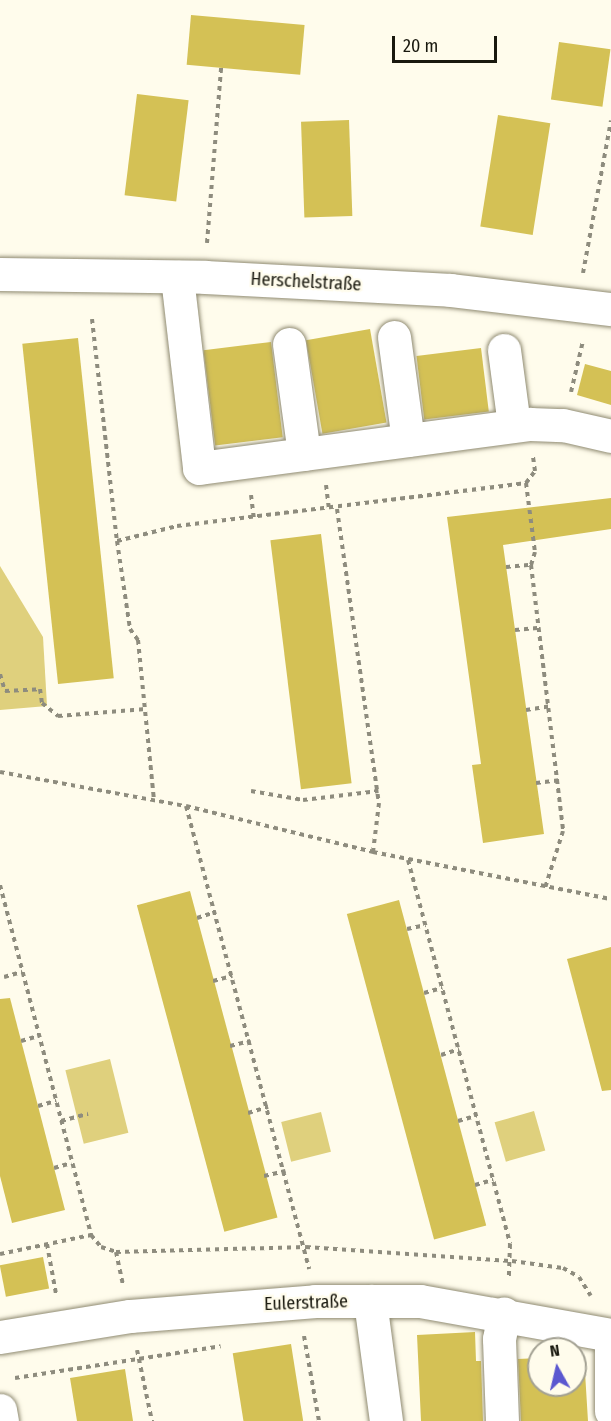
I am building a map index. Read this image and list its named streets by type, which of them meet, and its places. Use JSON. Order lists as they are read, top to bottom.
{
  "streets": {
    "street": ["Herschelstraße", "Eulerstraße"]
  },
  "scale_bar": "20 m",
  "north": "top"
}
